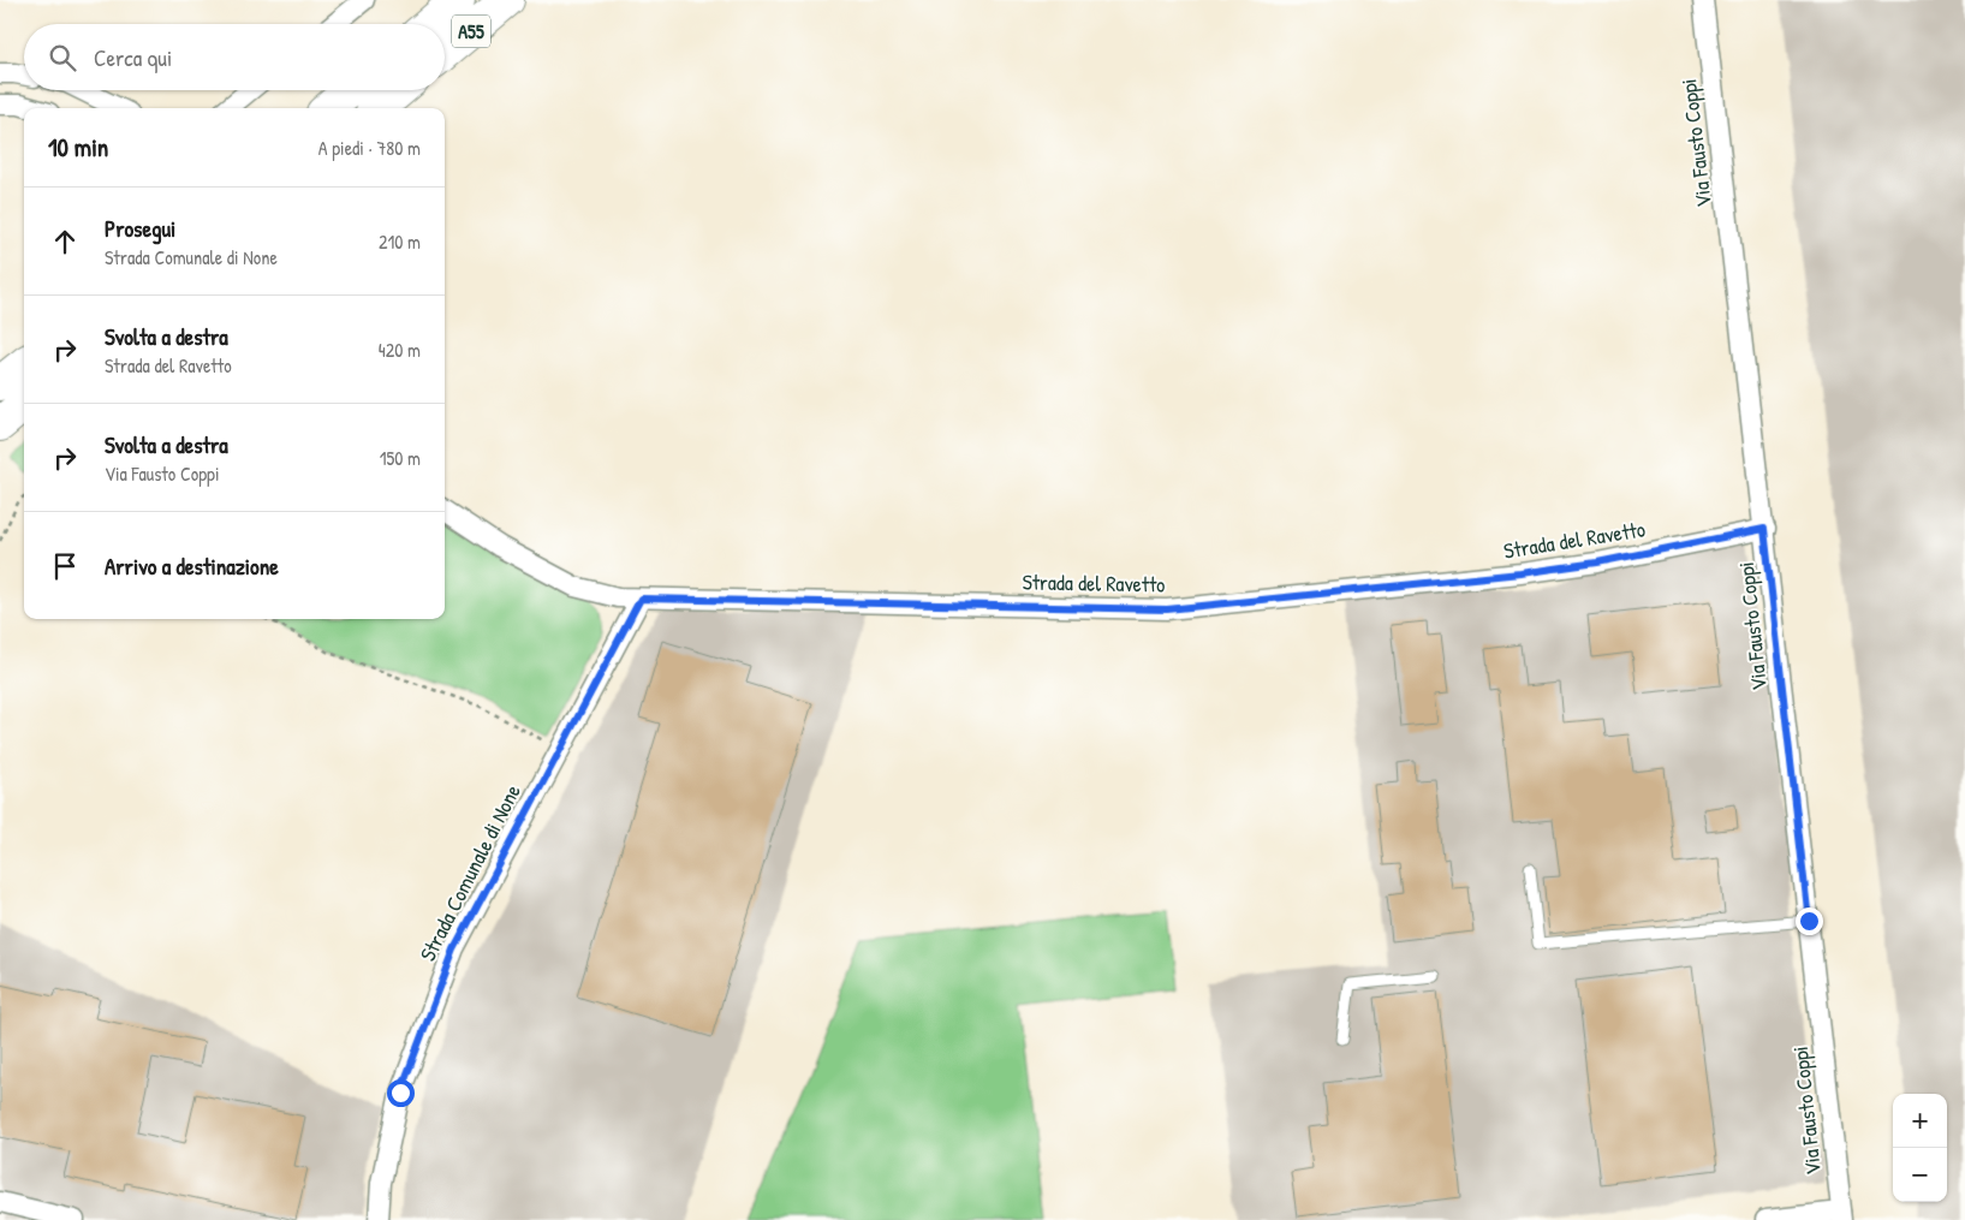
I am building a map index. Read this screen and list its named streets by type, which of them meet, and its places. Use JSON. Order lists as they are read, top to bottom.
{
  "streets": {
    "highway": ["A55"],
    "street": ["Via Fausto Coppi", "Strada del Ravetto", "Strada Comunale di None"]
  },
  "crossings": [
    ["Via Fausto Coppi", "Strada del Ravetto"],
    ["Strada del Ravetto", "Strada Comunale di None"]
  ],
  "page": {
    "search": "Cerca qui",
    "heading": ["10 min", "A piedi · 780 m"],
    "list": [
      ["Prosegui", "Strada Comunale di None", "210 m"],
      ["Svolta a destra", "Strada del Ravetto", "420 m"],
      ["Svolta a destra", "Via Fausto Coppi", "150 m"],
      "Arrivo a destinazione"
    ],
    "map_buttons": ["+", "−"]
  }
}
